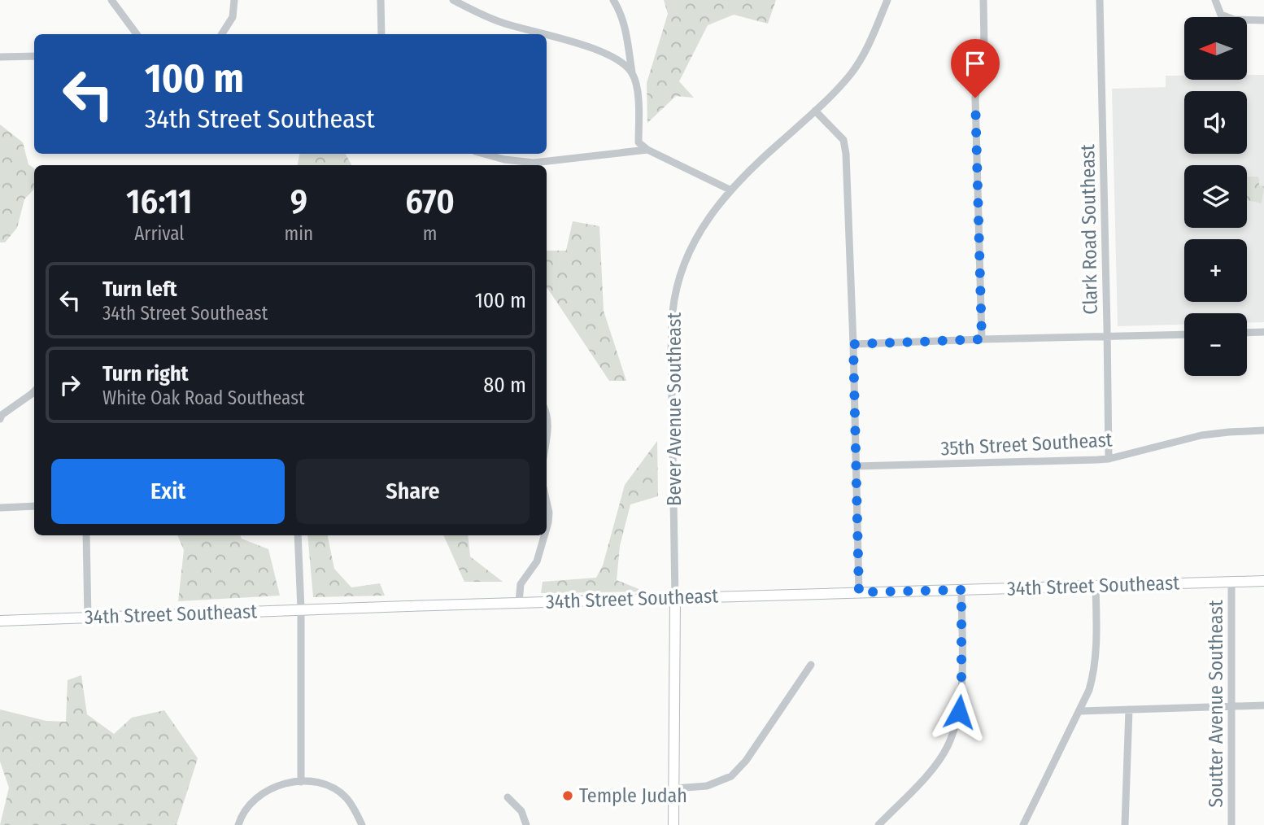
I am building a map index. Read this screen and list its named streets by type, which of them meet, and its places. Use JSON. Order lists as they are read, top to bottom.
{
  "streets": {
    "street": [
      "Clark Road Southeast",
      "Bever Avenue Southeast",
      "35th Street Southeast",
      "34th Street Southeast",
      "Soutter Avenue Southeast"
    ]
  },
  "crossings": [
    ["Clark Road Southeast", "35th Street Southeast"],
    ["Bever Avenue Southeast", "34th Street Southeast"],
    ["34th Street Southeast", "Soutter Avenue Southeast"]
  ],
  "places": ["Temple Judah"],
  "north": "left",
  "page": {
    "map_buttons": ["+", "−"],
    "turn": ["100 m", "34th Street Southeast"],
    "eta": [
      "16:11",
      "Arrival",
      "9",
      "min",
      "670",
      "m"
    ],
    "list": [
      {
        "name": "Turn left",
        "note": "34th Street Southeast",
        "value": "100 m"
      },
      {
        "name": "Turn right",
        "note": "White Oak Road Southeast",
        "value": "80 m"
      }
    ],
    "buttons": ["Exit", "Share"]
  }
}
